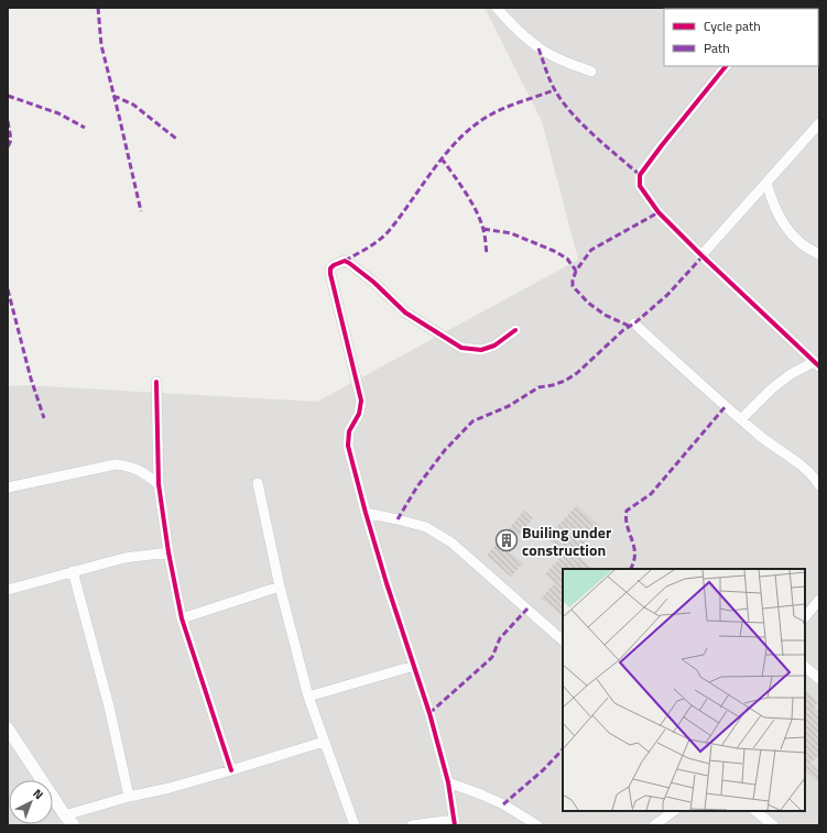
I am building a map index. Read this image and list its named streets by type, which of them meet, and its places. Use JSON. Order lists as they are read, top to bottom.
{
  "places": {
    "building": ["Builing under construction"]
  },
  "legend": ["Cycle path", "Path"],
  "north": "top right"
}
